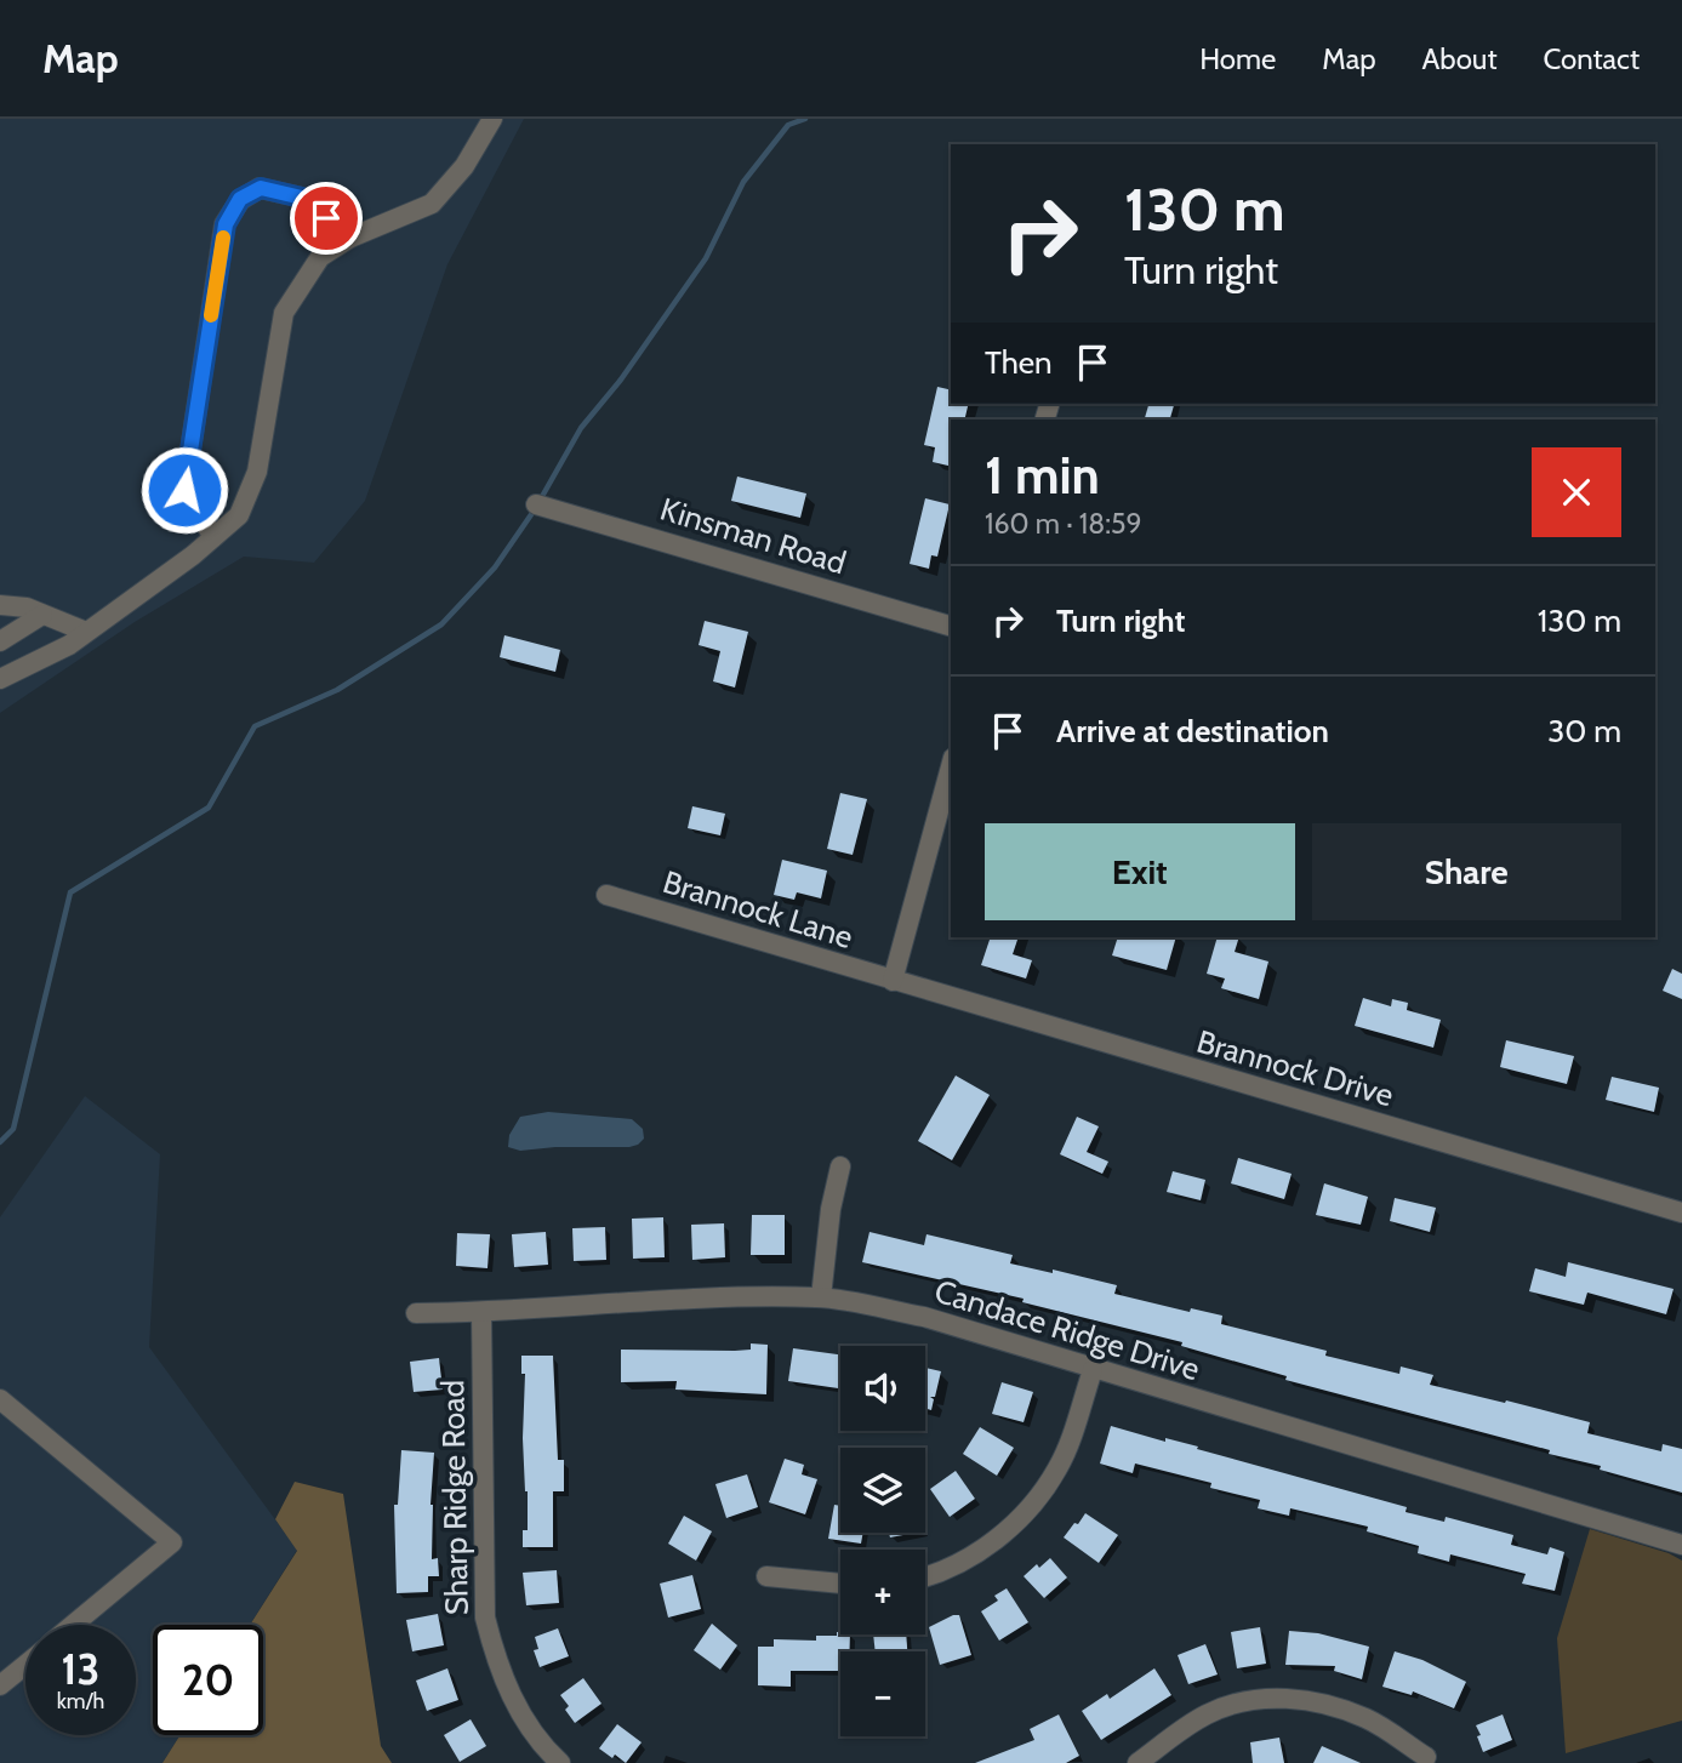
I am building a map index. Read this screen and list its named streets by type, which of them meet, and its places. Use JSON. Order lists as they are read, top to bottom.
{
  "streets": {
    "street": [
      "Kinsman Road",
      "Brannock Lane",
      "Brannock Drive",
      "Candace Ridge Drive",
      "Sharp Ridge Road"
    ]
  },
  "crossings": [
    ["Brannock Lane", "Brannock Drive"],
    ["Candace Ridge Drive", "Sharp Ridge Road"]
  ],
  "page": {
    "header": "Map",
    "nav": [
      "Home",
      "Map",
      "About",
      "Contact"
    ],
    "turn": ["130 m", "Turn right"],
    "then": "Then",
    "heading": ["1 min", "160 m · 18:59"],
    "list": [
      {
        "name": "Turn right",
        "value": "130 m"
      },
      {
        "name": "Arrive at destination",
        "value": "30 m"
      }
    ],
    "buttons": ["Exit", "Share"],
    "map_buttons": ["+", "−"],
    "speed": "13 km/h",
    "limit": "20"
  }
}
